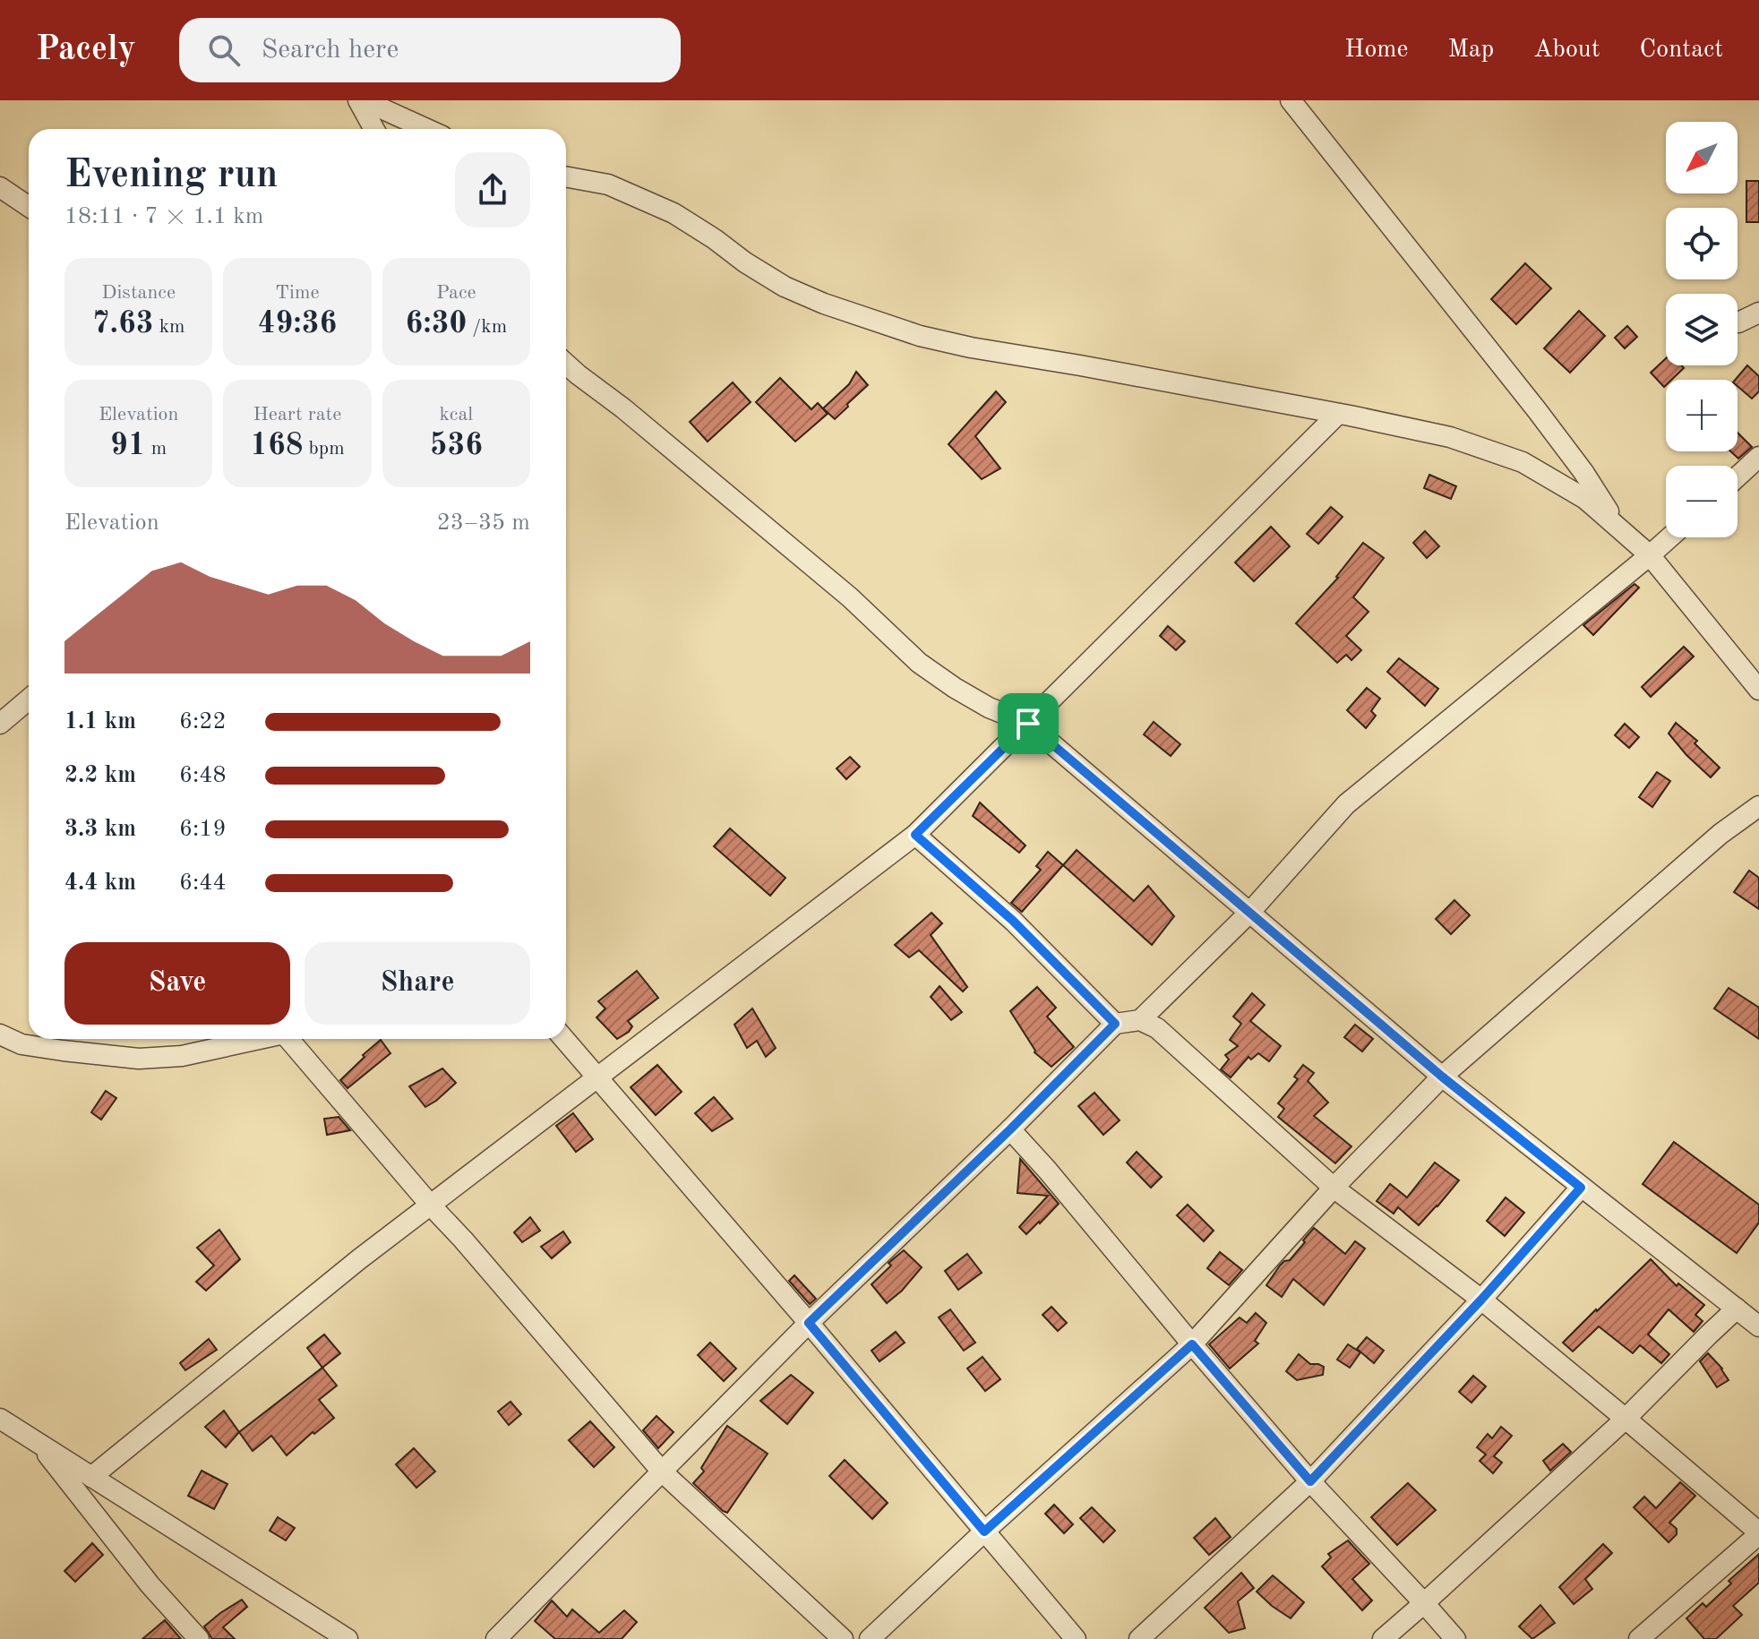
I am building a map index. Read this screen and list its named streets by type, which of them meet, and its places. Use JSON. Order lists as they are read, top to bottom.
{
  "north": "bottom left",
  "page": {
    "header": "Pacely",
    "search": "Search here",
    "nav": [
      "Home",
      "Map",
      "About",
      "Contact"
    ],
    "map_buttons": ["+", "−"],
    "heading": ["Evening run", "18:11 · 7 × 1.1 km"],
    "stats": [
      ["Distance", "7.63 km"],
      ["Time", "49:36"],
      ["Pace", "6:30 /km"],
      ["Elevation", "91 m"],
      ["Heart rate", "168 bpm"],
      ["kcal", "536"]
    ],
    "chart": ["Elevation", "23–35 m"],
    "list": [
      {
        "name": "1.1 km",
        "note": "6:22"
      },
      {
        "name": "2.2 km",
        "note": "6:48"
      },
      {
        "name": "3.3 km",
        "note": "6:19"
      },
      {
        "name": "4.4 km",
        "note": "6:44"
      }
    ],
    "buttons": ["Save", "Share"]
  }
}
